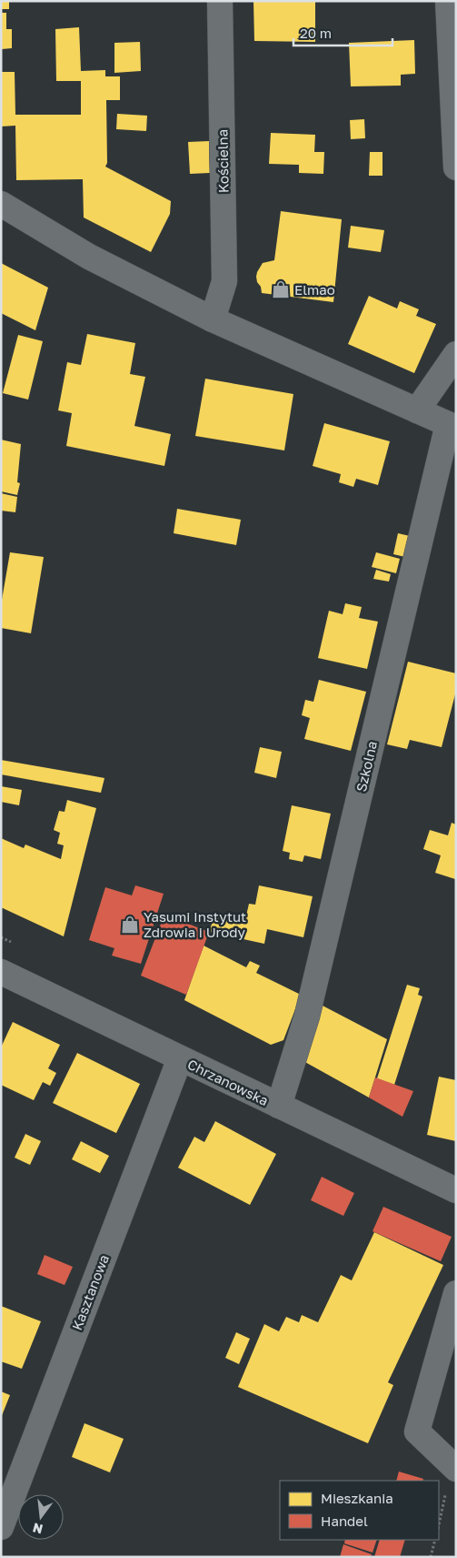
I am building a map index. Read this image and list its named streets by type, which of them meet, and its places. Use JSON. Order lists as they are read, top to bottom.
{
  "streets": {
    "street": [
      "Kościelna",
      "Szkolna",
      "Chrzanowska",
      "Kasztanowa"
    ]
  },
  "crossings": [
    ["Szkolna", "Chrzanowska"],
    ["Chrzanowska", "Kasztanowa"]
  ],
  "places": {
    "shop": ["Elmao", "Yasumi Instytut Zdrowia i Urody"]
  },
  "legend": ["Mieszkania", "Handel"],
  "scale_bar": "20 m",
  "north": "bottom"
}
